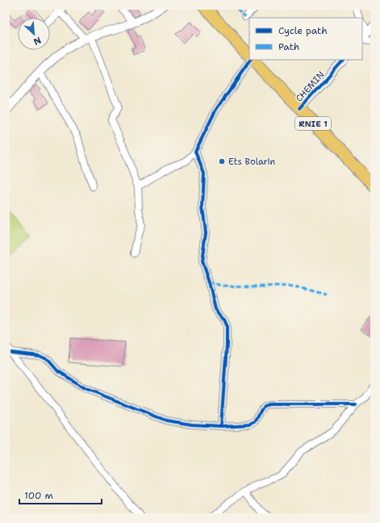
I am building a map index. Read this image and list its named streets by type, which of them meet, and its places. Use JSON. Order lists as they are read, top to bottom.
{
  "streets": {
    "highway": ["RNIE 1"],
    "street": ["CHEMIN"]
  },
  "crossings": [
    ["CHEMIN", "RNIE 1"]
  ],
  "places": ["Ets Bolarin"],
  "legend": ["Cycle path", "Path"],
  "scale_bar": "100 m",
  "north": "bottom right"
}
